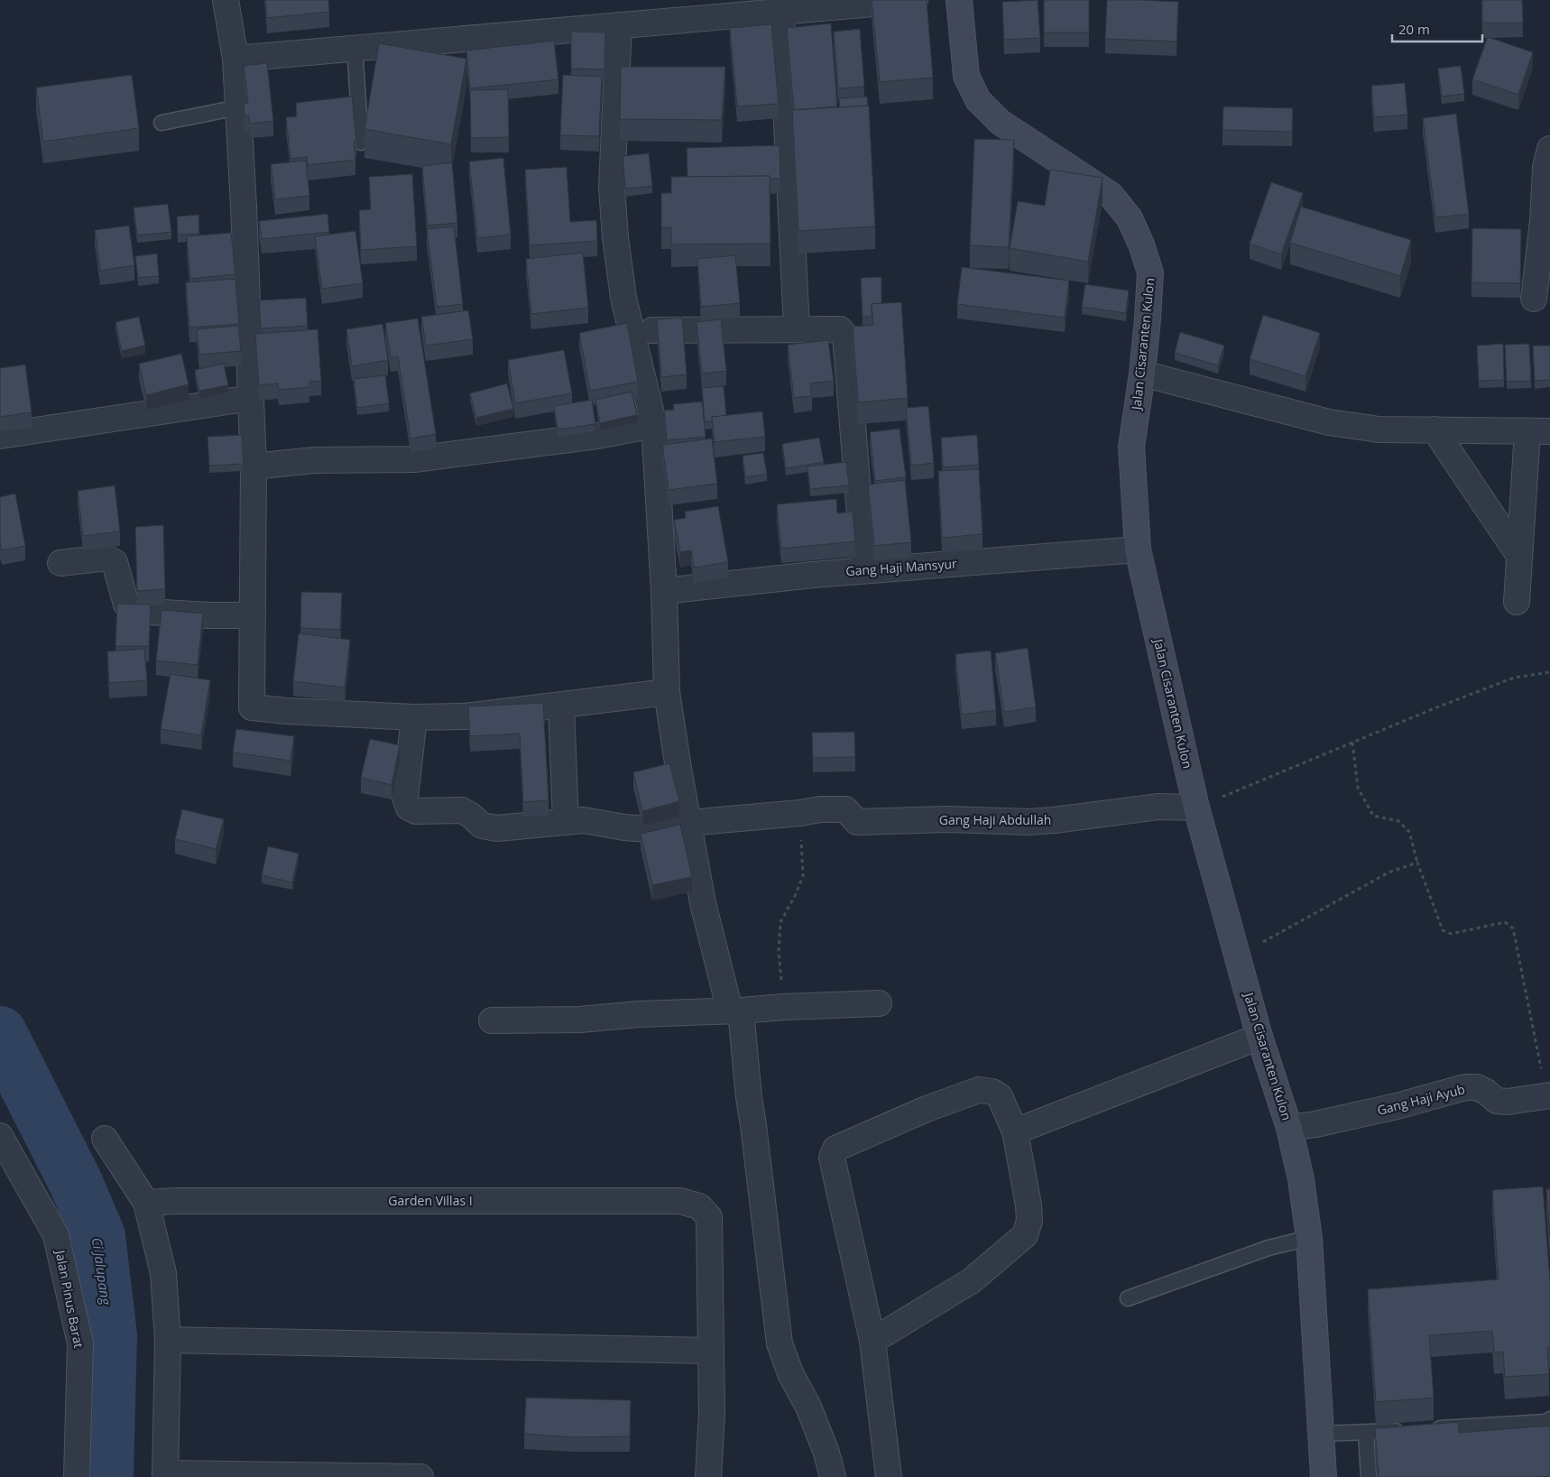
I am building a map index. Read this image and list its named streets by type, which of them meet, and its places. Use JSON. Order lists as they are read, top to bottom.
{
  "streets": {
    "main road": ["Jalan Cisaranten Kulon"],
    "street": [
      "Gang Haji Mansyur",
      "Gang Haji Abdullah",
      "Gang Haji Ayub",
      "Garden Villas I",
      "Jalan Pinus Barat"
    ]
  },
  "crossings": [
    ["Jalan Cisaranten Kulon", "Gang Haji Mansyur"],
    ["Jalan Cisaranten Kulon", "Gang Haji Abdullah"],
    ["Jalan Cisaranten Kulon", "Gang Haji Ayub"]
  ],
  "water": ["Ci Jalupang"],
  "scale_bar": "20 m"
}
